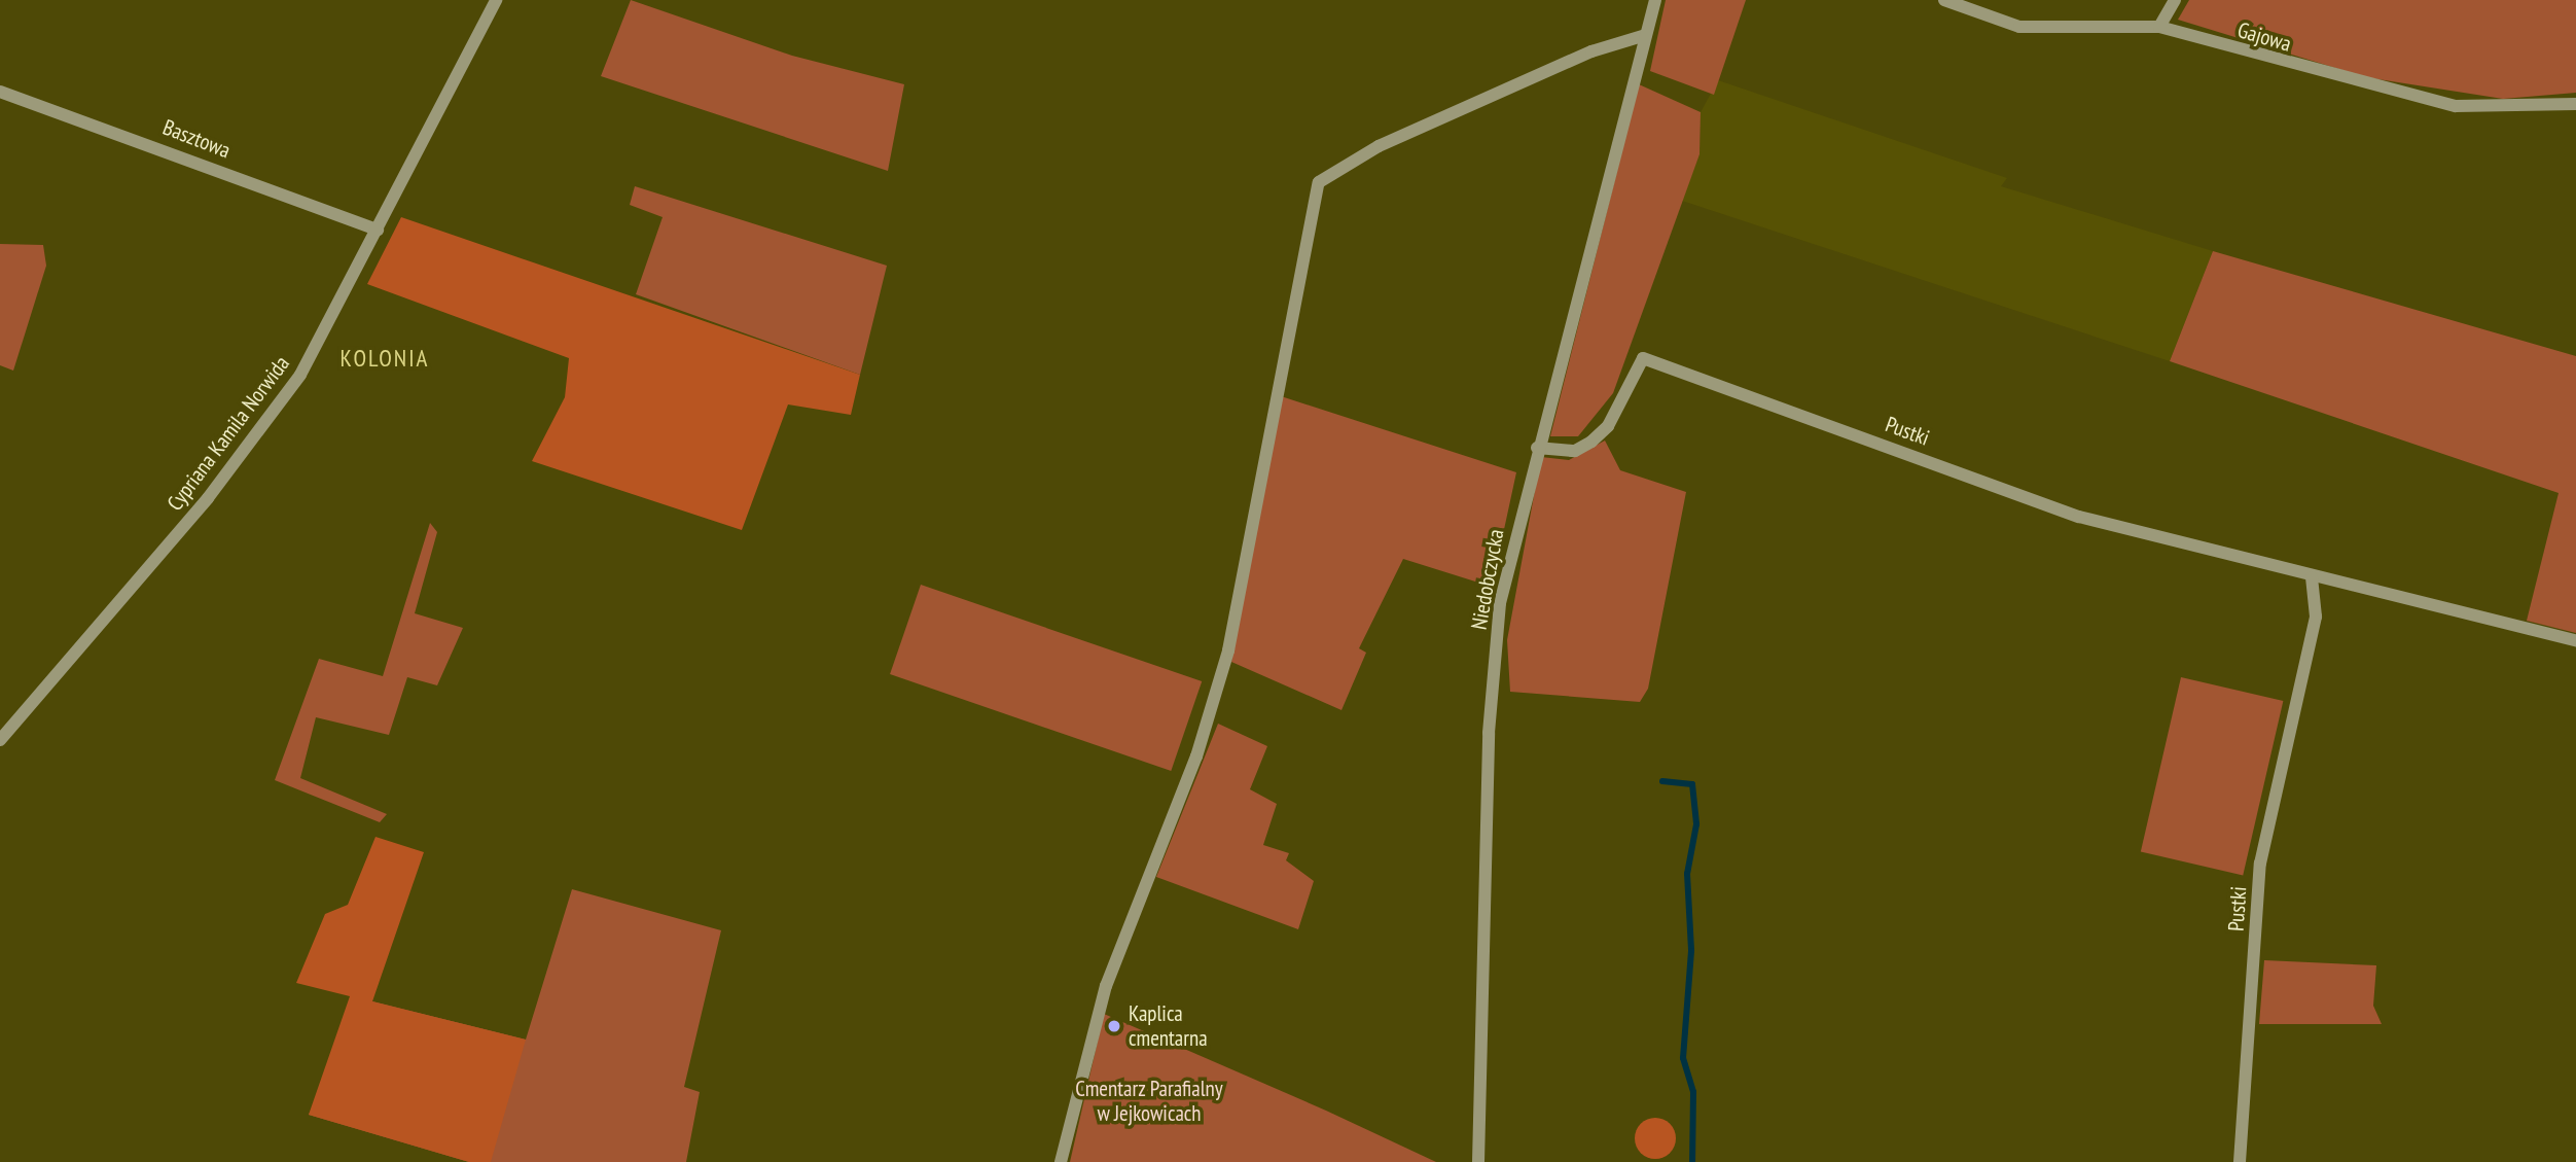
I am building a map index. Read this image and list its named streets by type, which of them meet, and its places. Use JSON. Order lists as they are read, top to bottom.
{
  "streets": {
    "street": [
      "Gajowa",
      "Basztowa",
      "Pustki",
      "Cypriana Kamila Norwida",
      "Niedobczycka"
    ]
  },
  "crossings": [
    ["Basztowa", "Cypriana Kamila Norwida"],
    ["Pustki", "Niedobczycka"]
  ],
  "districts": ["KOLONIA"],
  "parks": ["Cmentarz Parafialny w Jejkowicach"],
  "places": ["Kaplica cmentarna"]
}
